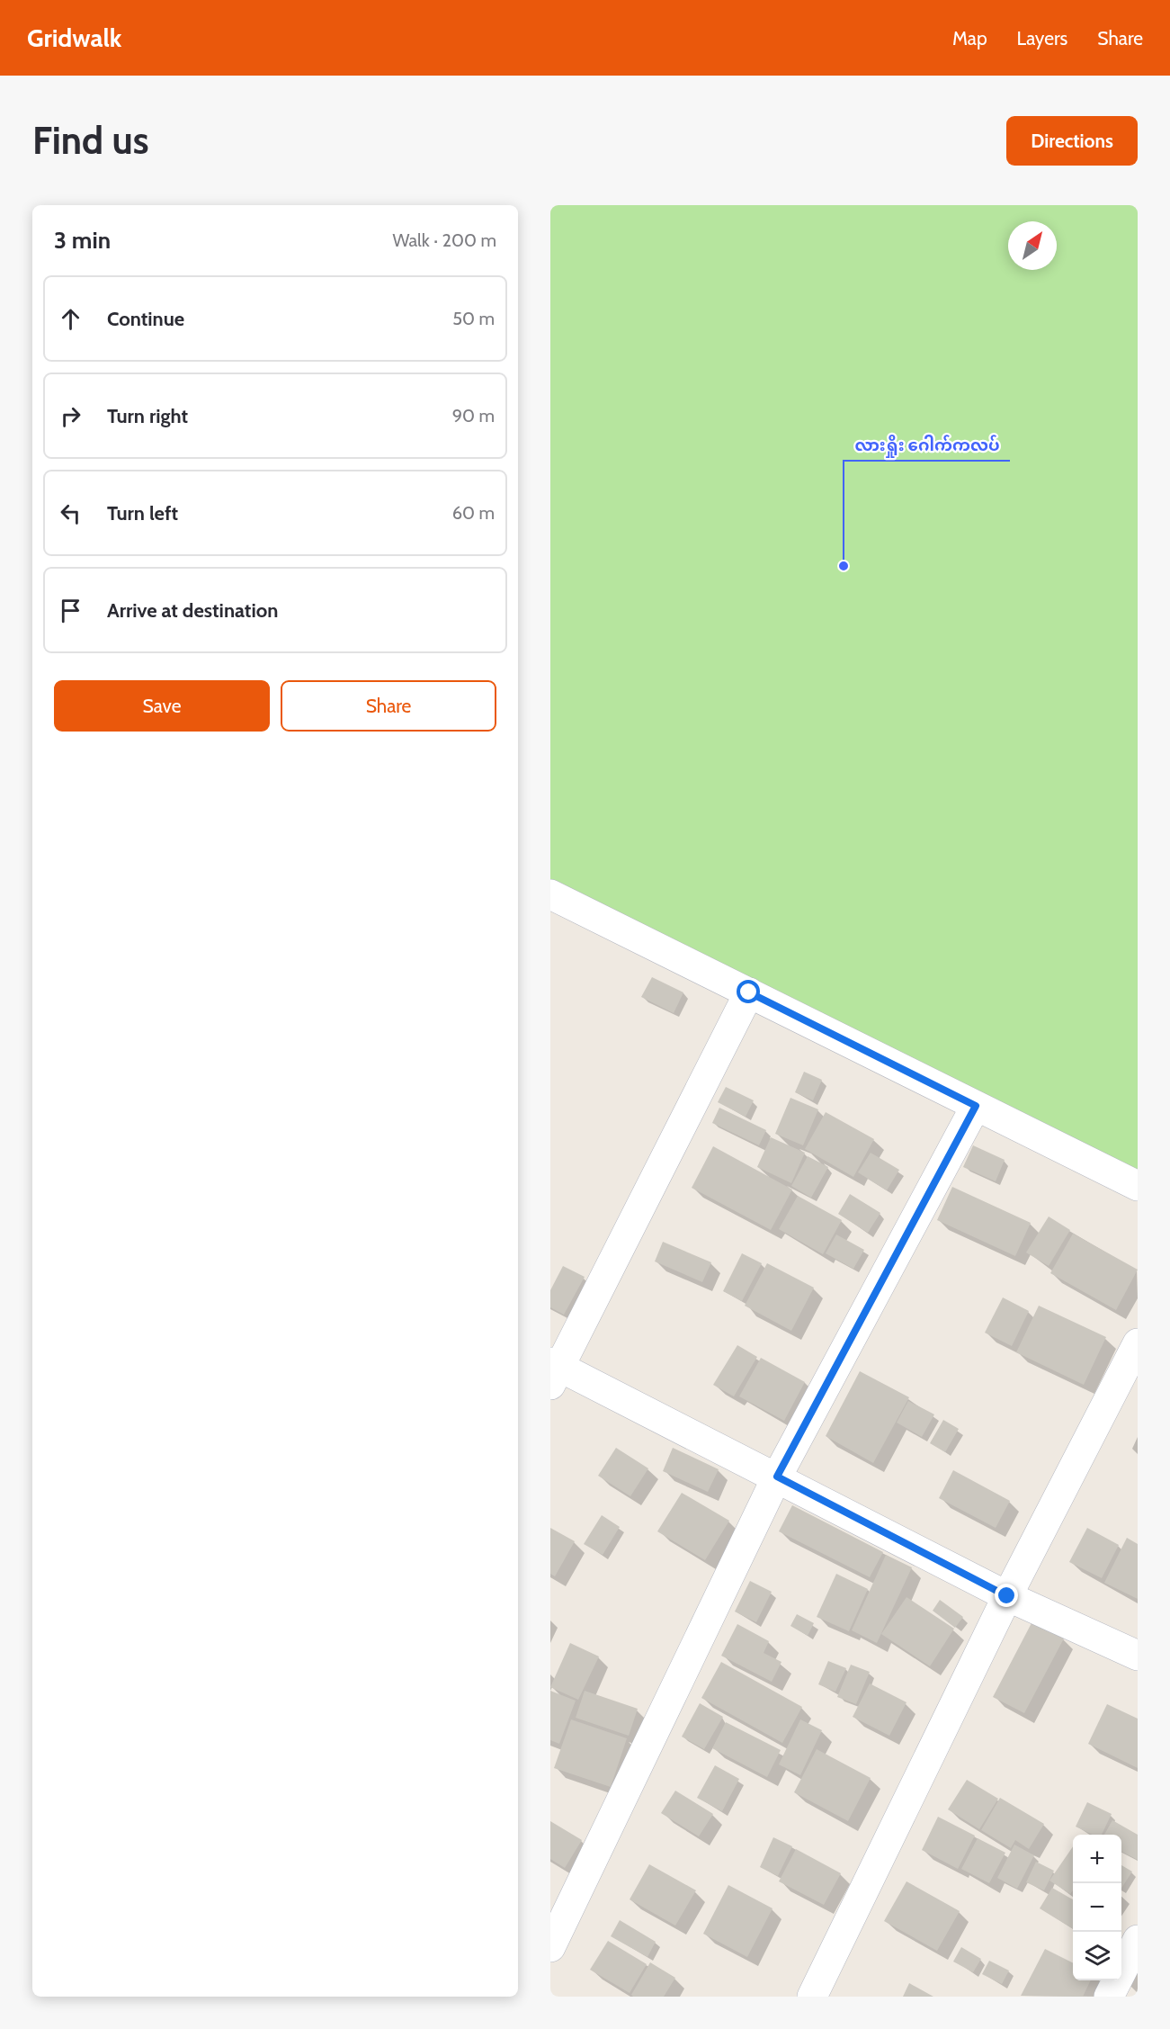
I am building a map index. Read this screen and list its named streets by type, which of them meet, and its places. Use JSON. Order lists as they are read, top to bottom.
{
  "places": ["လားရှိုး ဂေါက်ကလပ်"],
  "north": "top right",
  "page": {
    "header": "Gridwalk",
    "nav": ["Map", "Layers", "Share"],
    "buttons": [
      "Directions",
      ["Save", "Share"]
    ],
    "title": "Find us",
    "heading": ["3 min", "Walk · 200 m"],
    "list": [
      ["Continue", "50 m"],
      ["Turn right", "90 m"],
      ["Turn left", "60 m"],
      "Arrive at destination"
    ],
    "map_buttons": ["+", "−"]
  }
}
